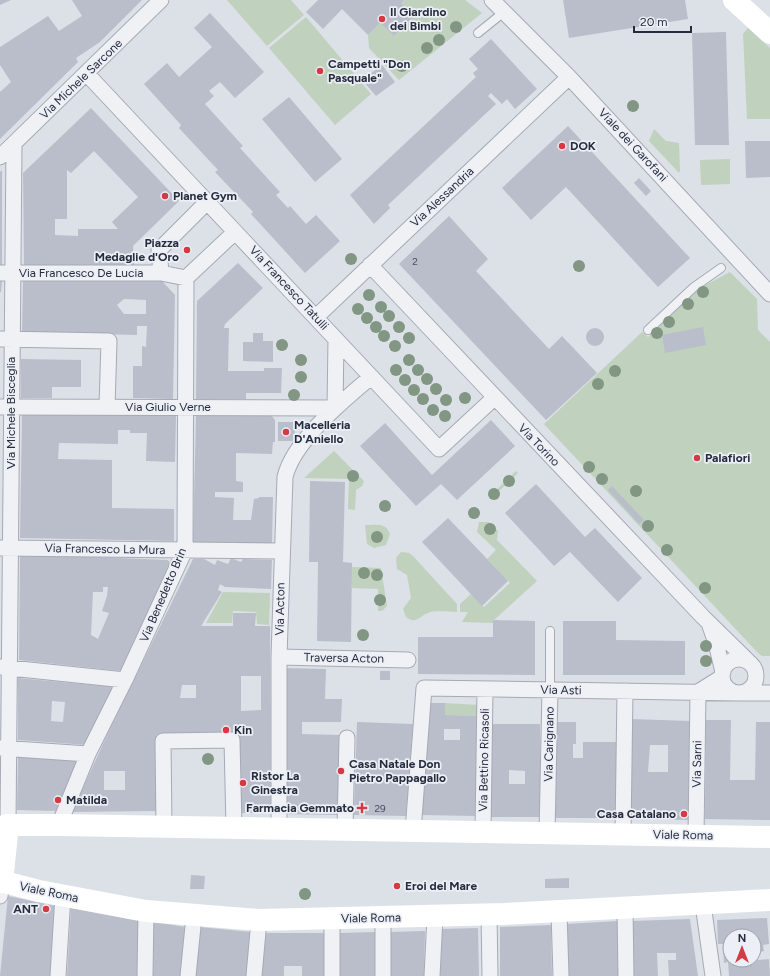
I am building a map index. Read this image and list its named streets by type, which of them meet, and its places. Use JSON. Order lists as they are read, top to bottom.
{
  "streets": {
    "street": [
      "Via Michele Sarcone",
      "Viale dei Garofani",
      "Via Alessandria",
      "Via Francesco De Lucia",
      "Via Francesco Tatulli",
      "Via Giulio Verne",
      "Via Michele Bisceglia",
      "Via Torino",
      "Via Francesco La Mura",
      "Via Benedetto Brin",
      "Via Acton",
      "Traversa Acton",
      "Via Asti",
      "Via Carignano",
      "Via Bettino Ricasoli",
      "Via Sarni",
      "Viale Roma"
    ]
  },
  "crossings": [
    ["Via Michele Sarcone", "Via Francesco Tatulli"],
    ["Via Michele Sarcone", "Via Michele Bisceglia"],
    ["Viale dei Garofani", "Via Alessandria"],
    ["Via Alessandria", "Via Francesco Tatulli"],
    ["Via Alessandria", "Via Torino"],
    ["Via Francesco De Lucia", "Via Michele Bisceglia"],
    ["Via Francesco Tatulli", "Via Torino"],
    ["Via Francesco Tatulli", "Via Acton"],
    ["Via Giulio Verne", "Via Michele Bisceglia"],
    ["Via Giulio Verne", "Via Benedetto Brin"],
    ["Via Giulio Verne", "Via Acton"],
    ["Via Michele Bisceglia", "Via Francesco La Mura"],
    ["Via Michele Bisceglia", "Viale Roma"],
    ["Via Torino", "Via Asti"],
    ["Via Francesco La Mura", "Via Benedetto Brin"],
    ["Via Francesco La Mura", "Via Acton"],
    ["Via Benedetto Brin", "Viale Roma"],
    ["Via Acton", "Traversa Acton"],
    ["Via Acton", "Viale Roma"],
    ["Via Asti", "Via Carignano"],
    ["Via Asti", "Via Bettino Ricasoli"],
    ["Via Asti", "Via Sarni"],
    ["Via Asti", "Viale Roma"],
    ["Via Carignano", "Viale Roma"],
    ["Via Bettino Ricasoli", "Viale Roma"],
    ["Via Sarni", "Viale Roma"]
  ],
  "places": {
    "other": [
      "Il Giardino dei Bimbi",
      "Campetti \"Don Pasquale\"",
      "DOK",
      "Planet Gym",
      "Piazza Medaglie d'Oro",
      "Macelleria D'Aniello",
      "Palafiori",
      "Kin",
      "Casa Natale Don Pietro Pappagallo",
      "Ristor La Ginestra",
      "Matilda",
      "Casa Catalano",
      "Eroi del Mare",
      "ANT"
    ],
    "health": ["Farmacia Gemmato"]
  },
  "house_numbers": ["2", "29"],
  "scale_bar": "20 m",
  "north": "top"
}
